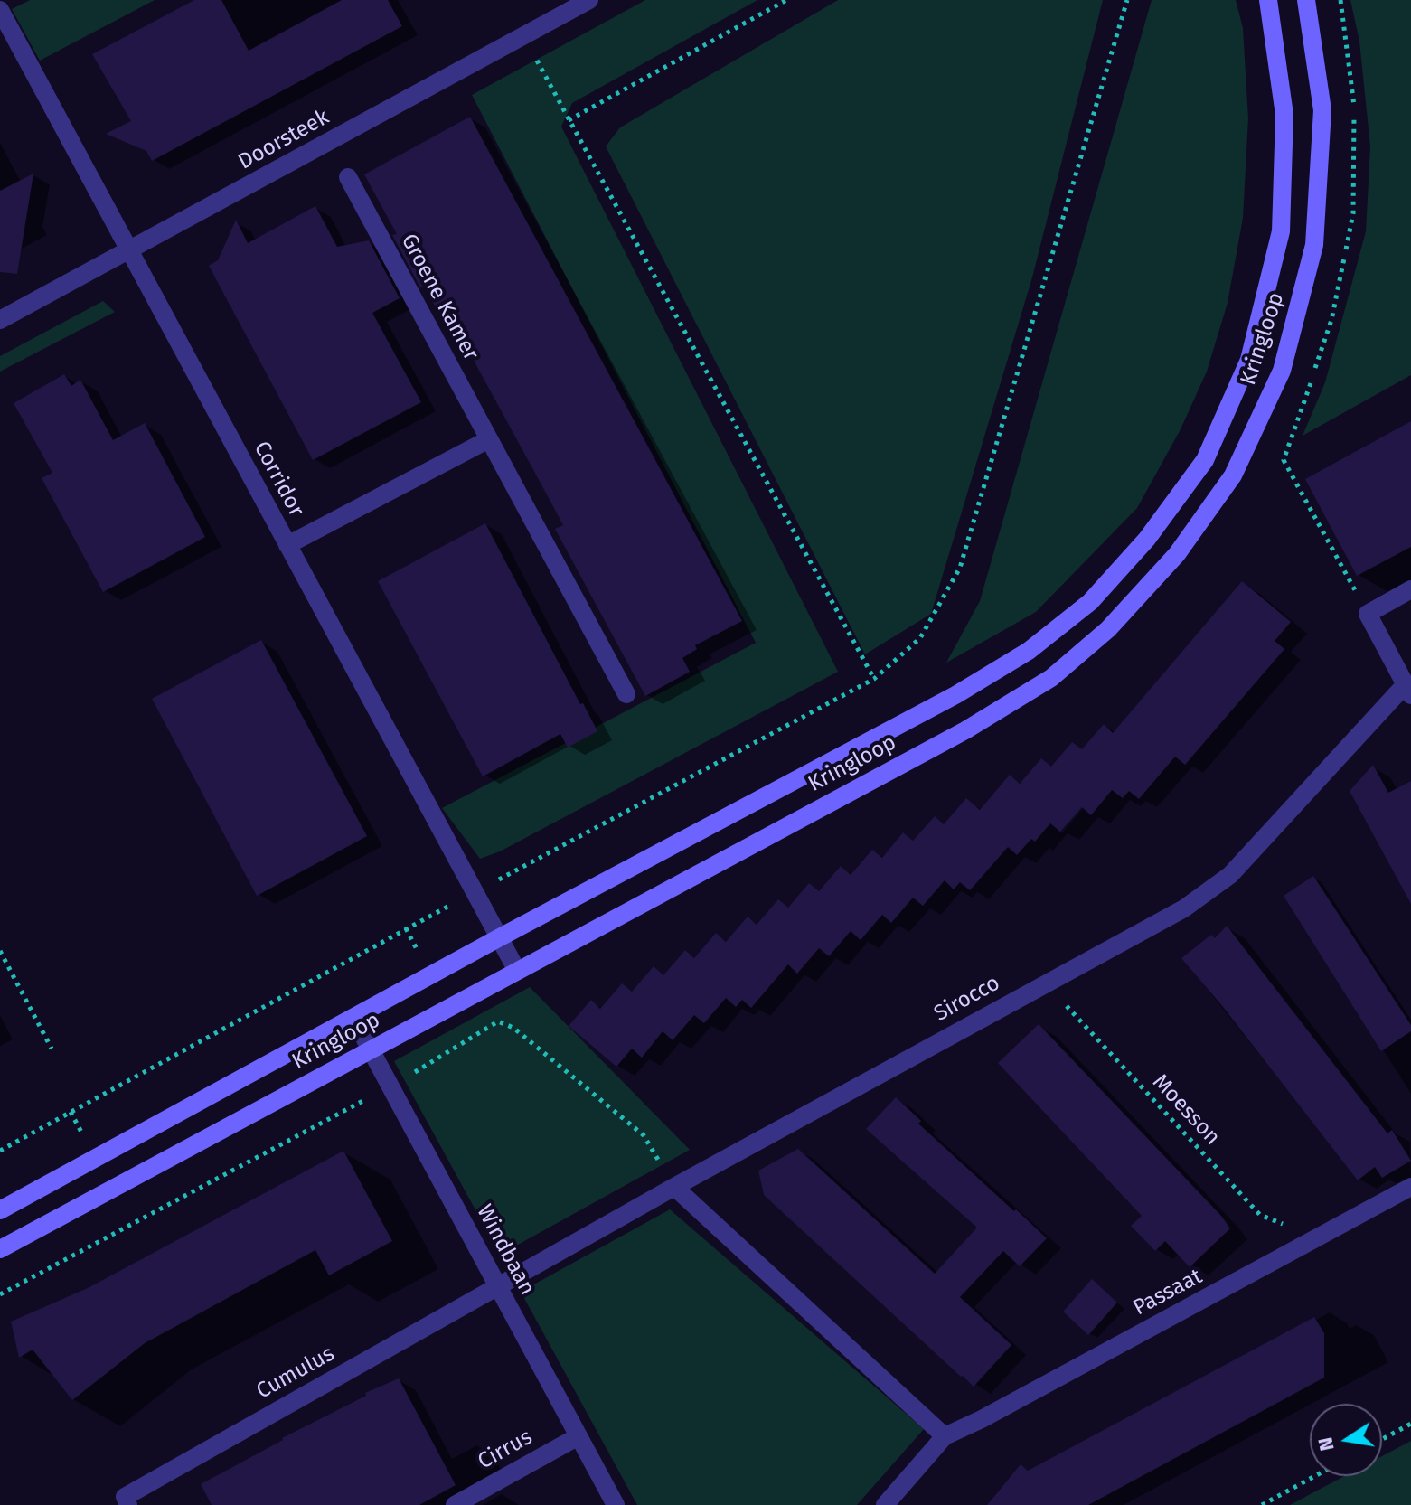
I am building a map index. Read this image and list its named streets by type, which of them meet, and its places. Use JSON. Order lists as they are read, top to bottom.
{
  "streets": {
    "street": [
      "Doorsteek",
      "Groene Kamer",
      "Kringloop",
      "Corridor",
      "Sirocco",
      "Windbaan",
      "Passaat",
      "Cumulus",
      "Cirrus"
    ],
    "path": ["Moesson"]
  },
  "crossings": [
    ["Doorsteek", "Corridor"],
    ["Kringloop", "Corridor"],
    ["Kringloop", "Windbaan"],
    ["Sirocco", "Moesson"],
    ["Sirocco", "Windbaan"],
    ["Sirocco", "Cumulus"],
    ["Moesson", "Passaat"],
    ["Windbaan", "Cumulus"],
    ["Windbaan", "Cirrus"]
  ],
  "north": "left"
}
